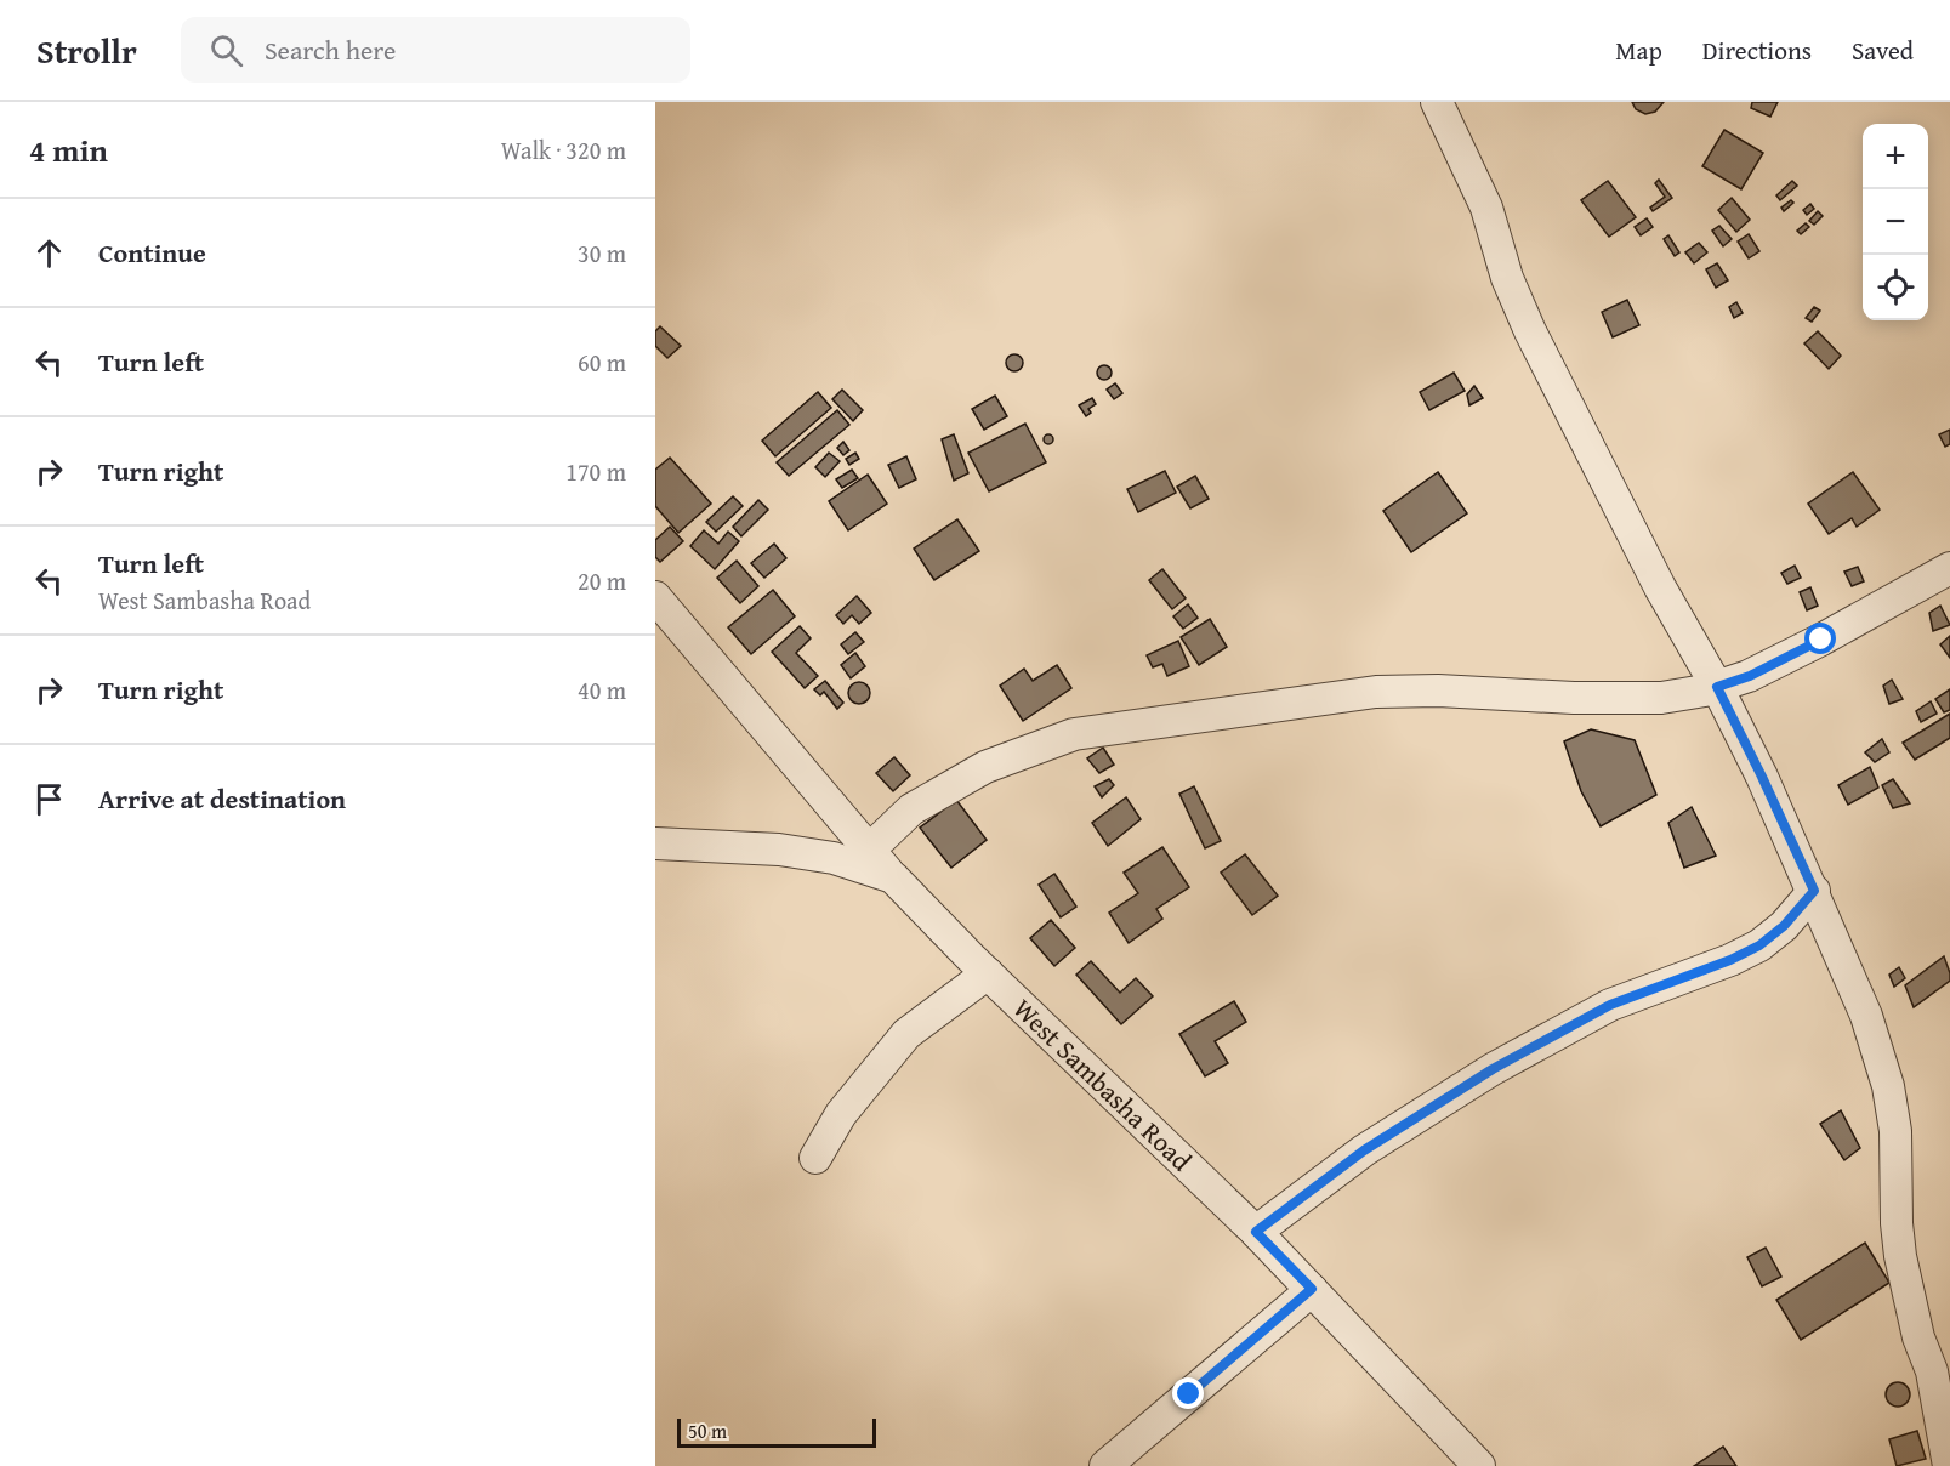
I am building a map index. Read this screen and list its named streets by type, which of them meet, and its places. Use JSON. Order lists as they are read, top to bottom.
{
  "streets": {
    "street": ["West Sambasha Road"]
  },
  "scale_bar": "50 m",
  "page": {
    "header": "Strollr",
    "search": "Search here",
    "nav": ["Map", "Directions", "Saved"],
    "heading": ["4 min", "Walk · 320 m"],
    "map_buttons": ["+", "−"],
    "list": [
      ["Continue", "30 m"],
      ["Turn left", "60 m"],
      ["Turn right", "170 m"],
      ["Turn left", "West Sambasha Road", "20 m"],
      ["Turn right", "40 m"],
      "Arrive at destination"
    ],
    "scale": "50 m"
  }
}
